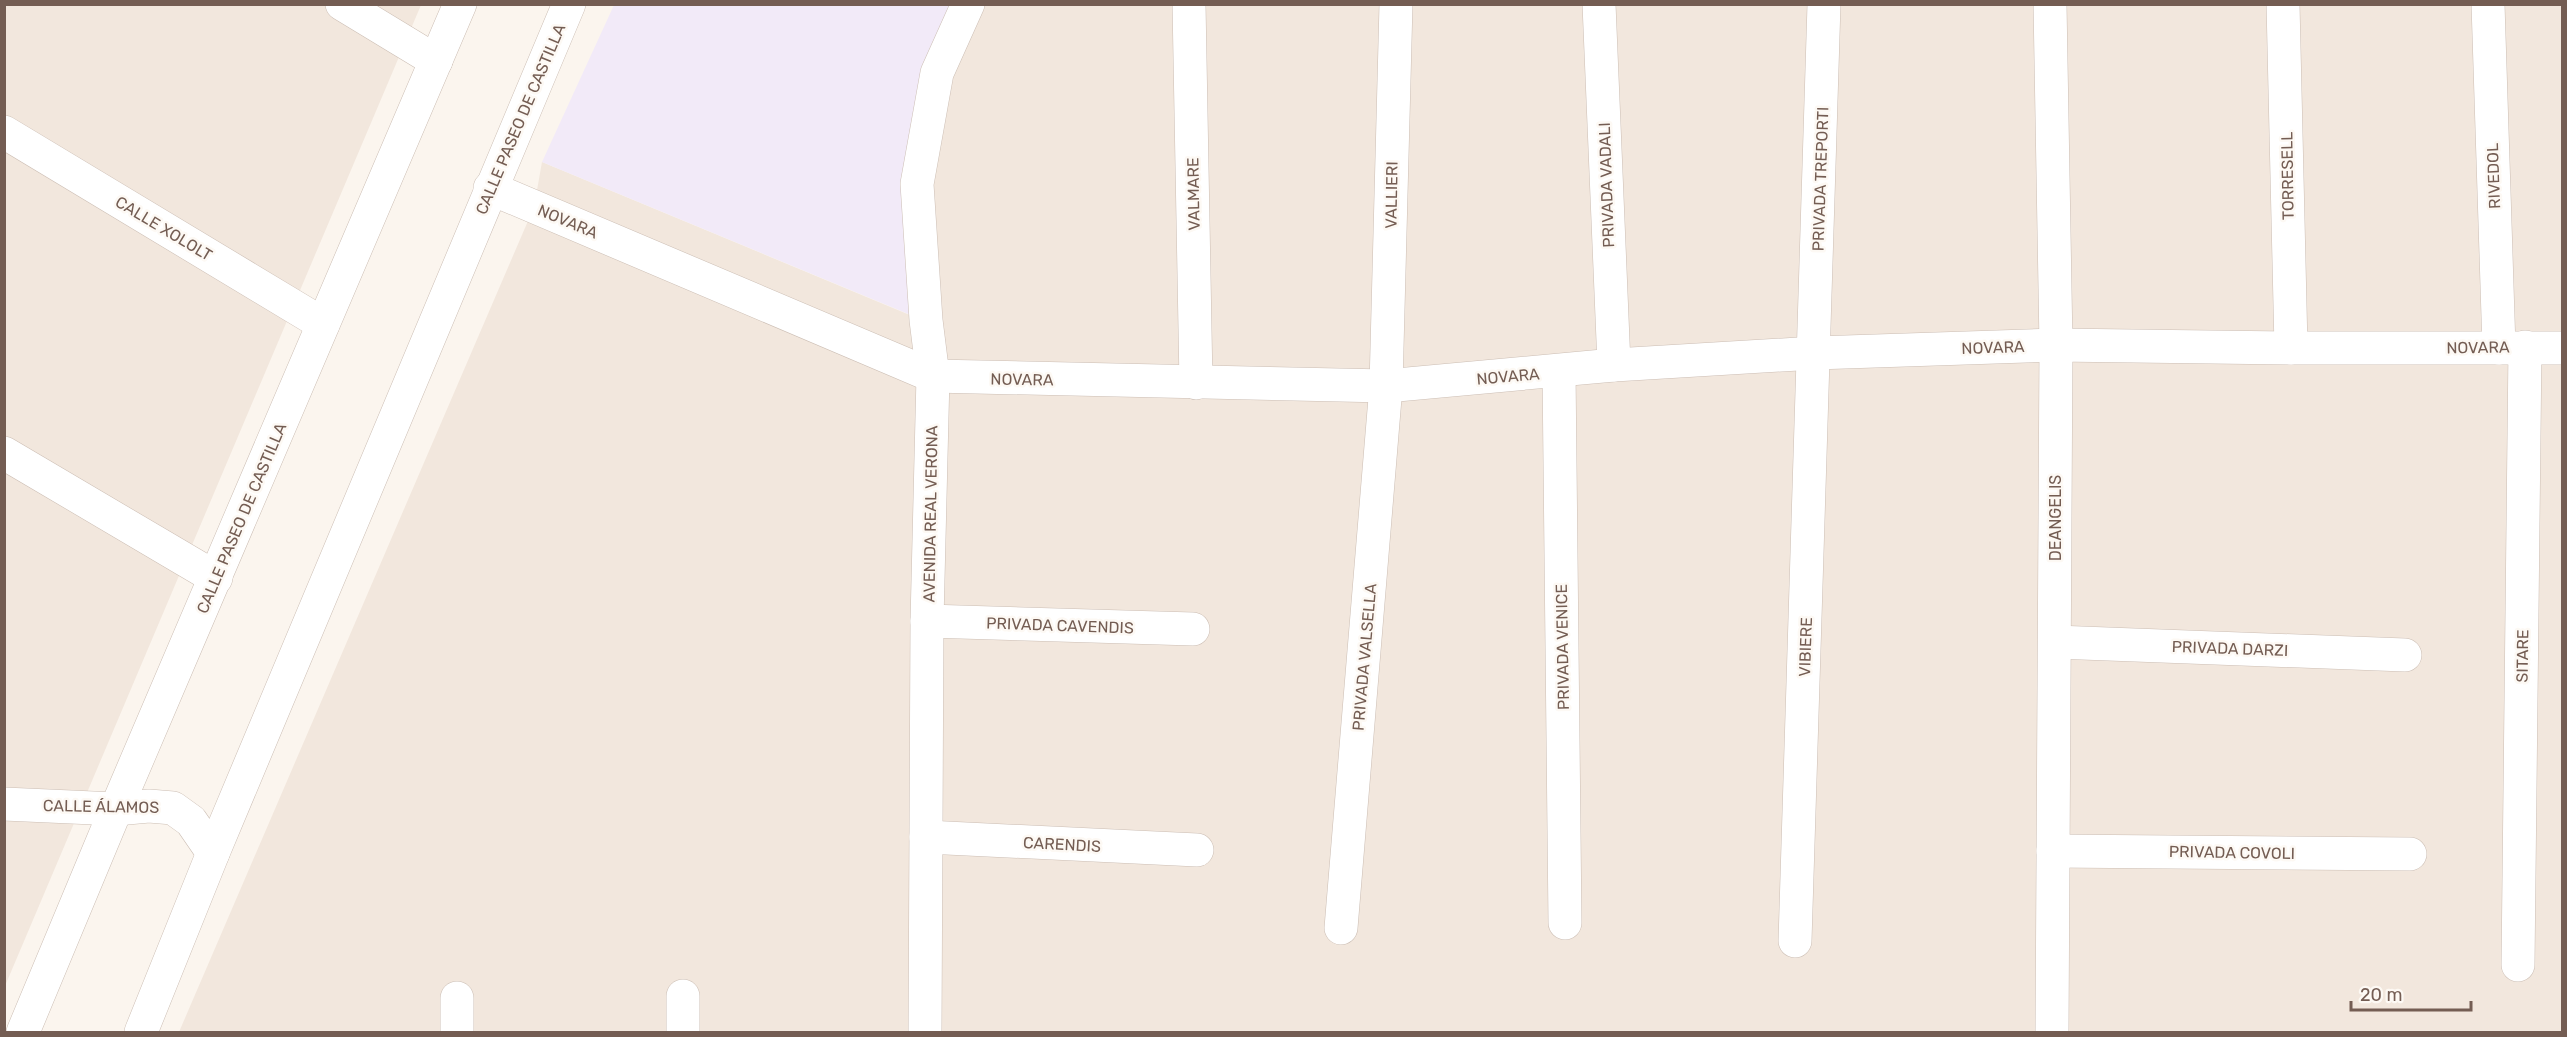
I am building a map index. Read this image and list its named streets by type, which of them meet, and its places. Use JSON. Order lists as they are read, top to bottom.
{
  "streets": {
    "street": [
      "CALLE PASEO DE CASTILLA",
      "TORRESELL",
      "RIVEDOL",
      "PRIVADA TREPORTI",
      "PRIVADA VADALI",
      "VALMARE",
      "VALLIERI",
      "NOVARA",
      "CALLE XOLOLT",
      "AVENIDA REAL VERONA",
      "DEANGELIS",
      "PRIVADA CAVENDIS",
      "PRIVADA VENICE",
      "VIBIERE",
      "PRIVADA DARZI",
      "SITARE",
      "PRIVADA VALSELLA",
      "CALLE ÁLAMOS",
      "CARENDIS",
      "PRIVADA COVOLI"
    ]
  },
  "crossings": [
    ["CALLE PASEO DE CASTILLA", "NOVARA"],
    ["CALLE PASEO DE CASTILLA", "CALLE XOLOLT"],
    ["CALLE PASEO DE CASTILLA", "CALLE ÁLAMOS"],
    ["TORRESELL", "NOVARA"],
    ["RIVEDOL", "NOVARA"],
    ["RIVEDOL", "SITARE"],
    ["PRIVADA TREPORTI", "NOVARA"],
    ["PRIVADA TREPORTI", "VIBIERE"],
    ["PRIVADA VADALI", "NOVARA"],
    ["VALMARE", "NOVARA"],
    ["VALLIERI", "NOVARA"],
    ["VALLIERI", "PRIVADA VALSELLA"],
    ["NOVARA", "AVENIDA REAL VERONA"],
    ["NOVARA", "DEANGELIS"],
    ["NOVARA", "PRIVADA VENICE"],
    ["NOVARA", "VIBIERE"],
    ["NOVARA", "SITARE"],
    ["NOVARA", "PRIVADA VALSELLA"],
    ["AVENIDA REAL VERONA", "PRIVADA CAVENDIS"],
    ["AVENIDA REAL VERONA", "CARENDIS"],
    ["DEANGELIS", "PRIVADA DARZI"],
    ["DEANGELIS", "PRIVADA COVOLI"]
  ],
  "scale_bar": "20 m"
}
